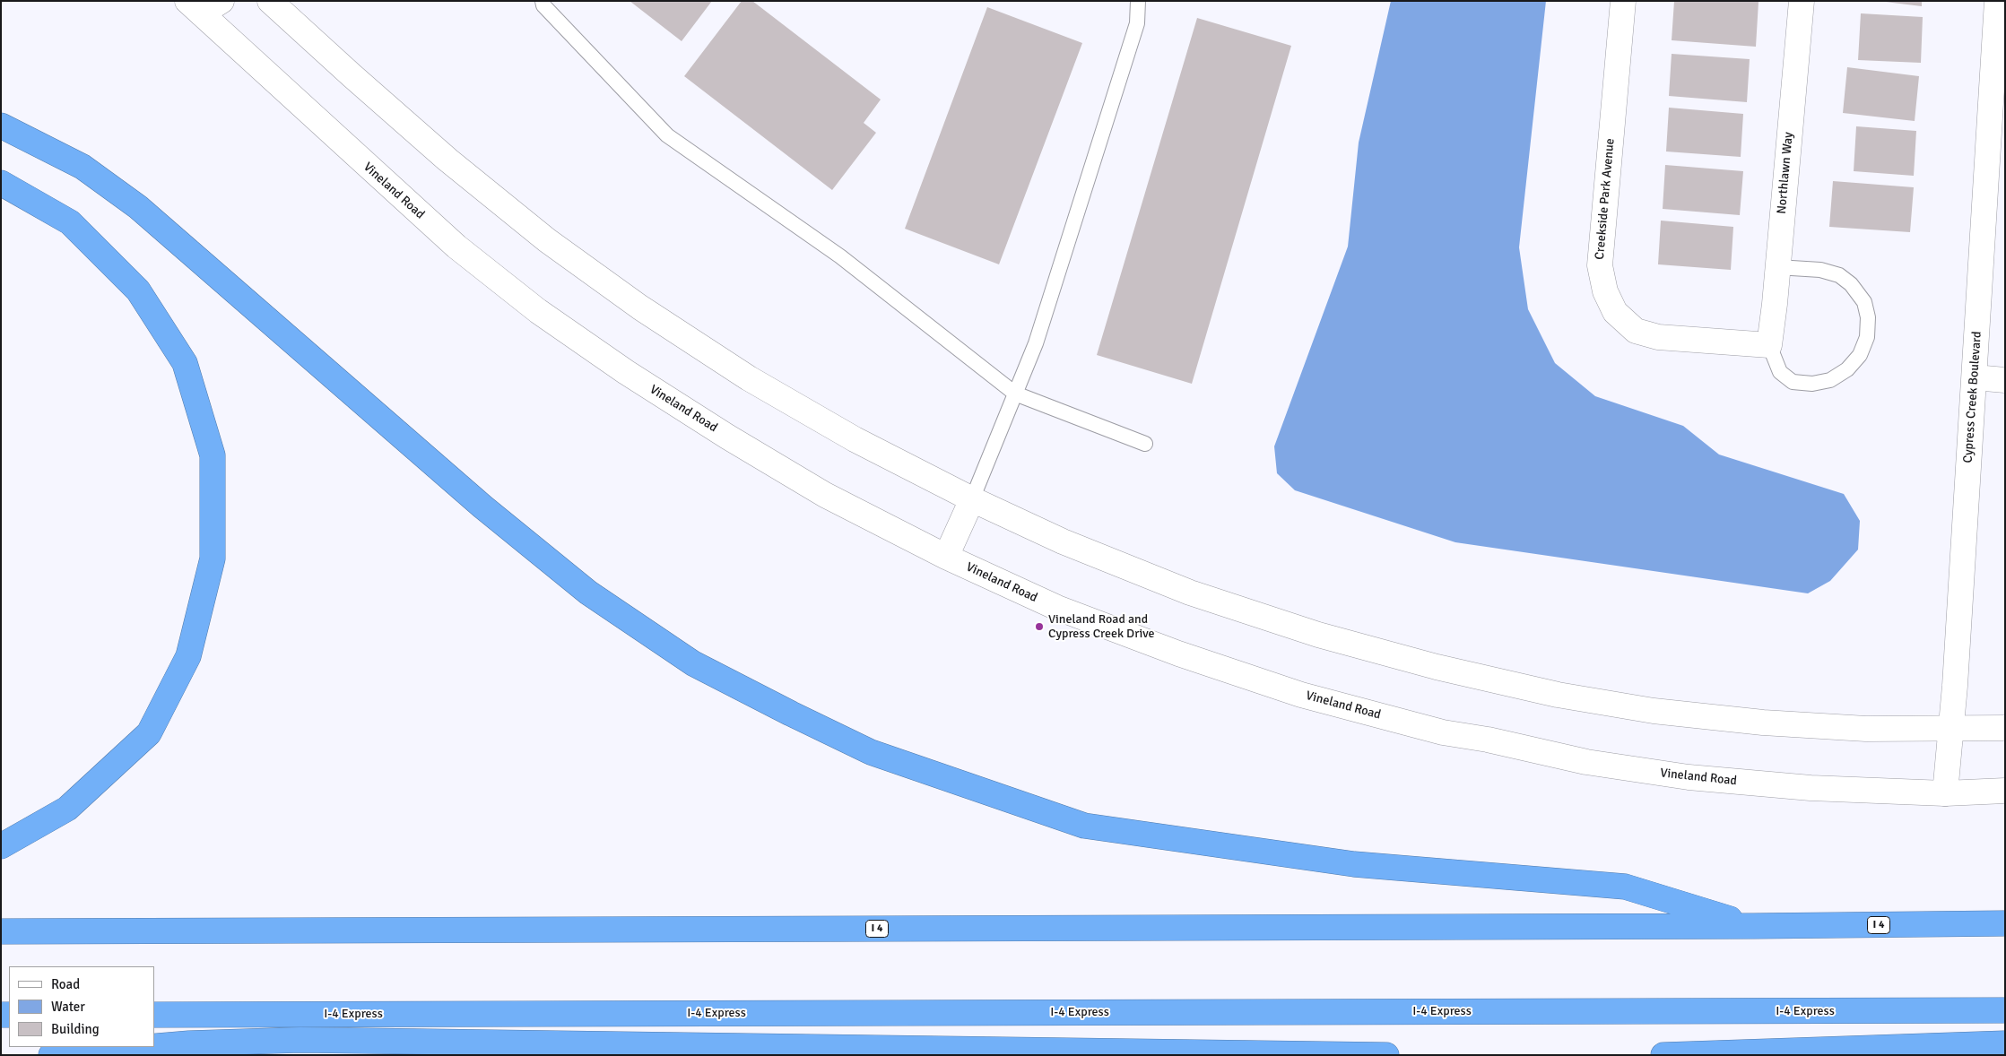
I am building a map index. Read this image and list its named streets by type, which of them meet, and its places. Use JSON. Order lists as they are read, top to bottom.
{
  "streets": {
    "highway": ["I 4", "I-4 Express"],
    "street": [
      "Northlawn Way",
      "Vineland Road",
      "Creekside Park Avenue",
      "Cypress Creek Boulevard"
    ]
  },
  "crossings": [
    ["Northlawn Way", "Creekside Park Avenue"],
    ["Vineland Road", "Cypress Creek Boulevard"]
  ],
  "places": ["Vineland Road and Cypress Creek Drive"],
  "legend": ["Road", "Water", "Building"]
}
